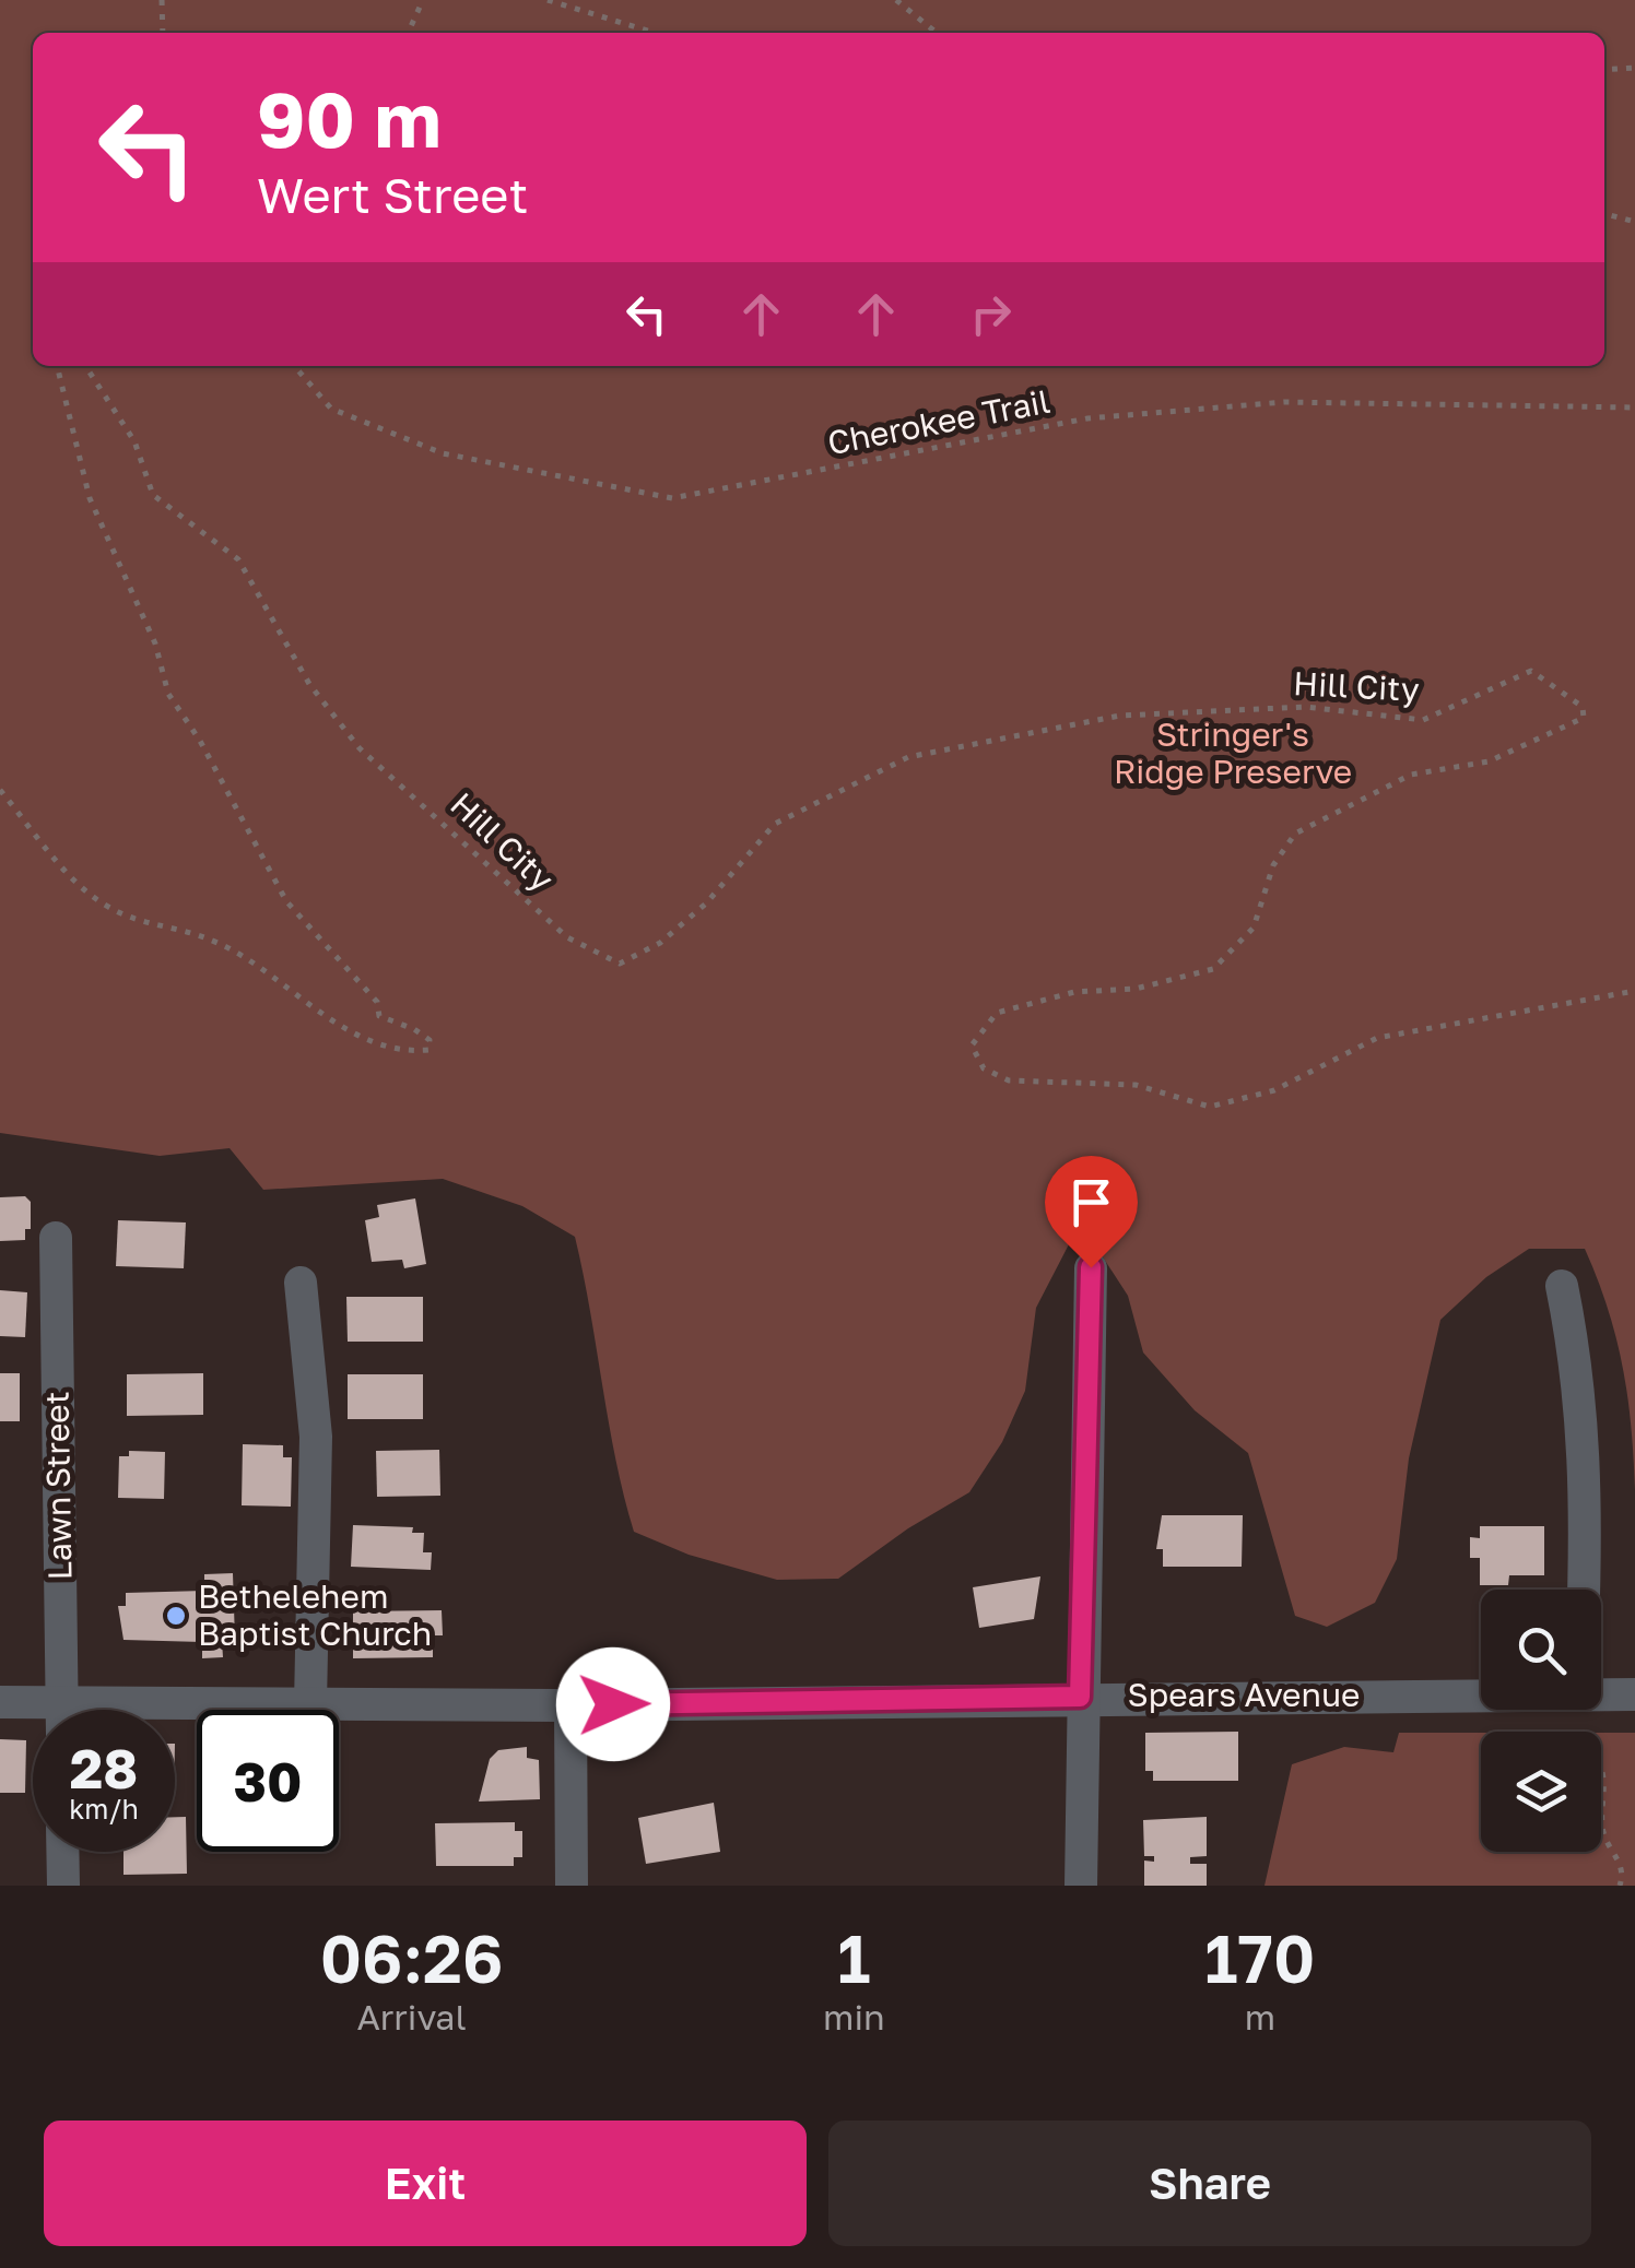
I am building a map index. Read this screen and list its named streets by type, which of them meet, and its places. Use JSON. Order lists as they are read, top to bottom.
{
  "streets": {
    "street": ["Lawn Street", "Spears Avenue"],
    "path": ["Cherokee Trail", "Hill City"]
  },
  "parks": ["Stringer's Ridge Preserve"],
  "places": ["Bethelehem Baptist Church"],
  "page": {
    "turn": ["90 m", "Wert Street"],
    "speed": "28 km/h",
    "limit": "30",
    "eta": [
      "06:26",
      "Arrival",
      "1",
      "min",
      "170",
      "m"
    ],
    "buttons": ["Exit", "Share"]
  }
}
